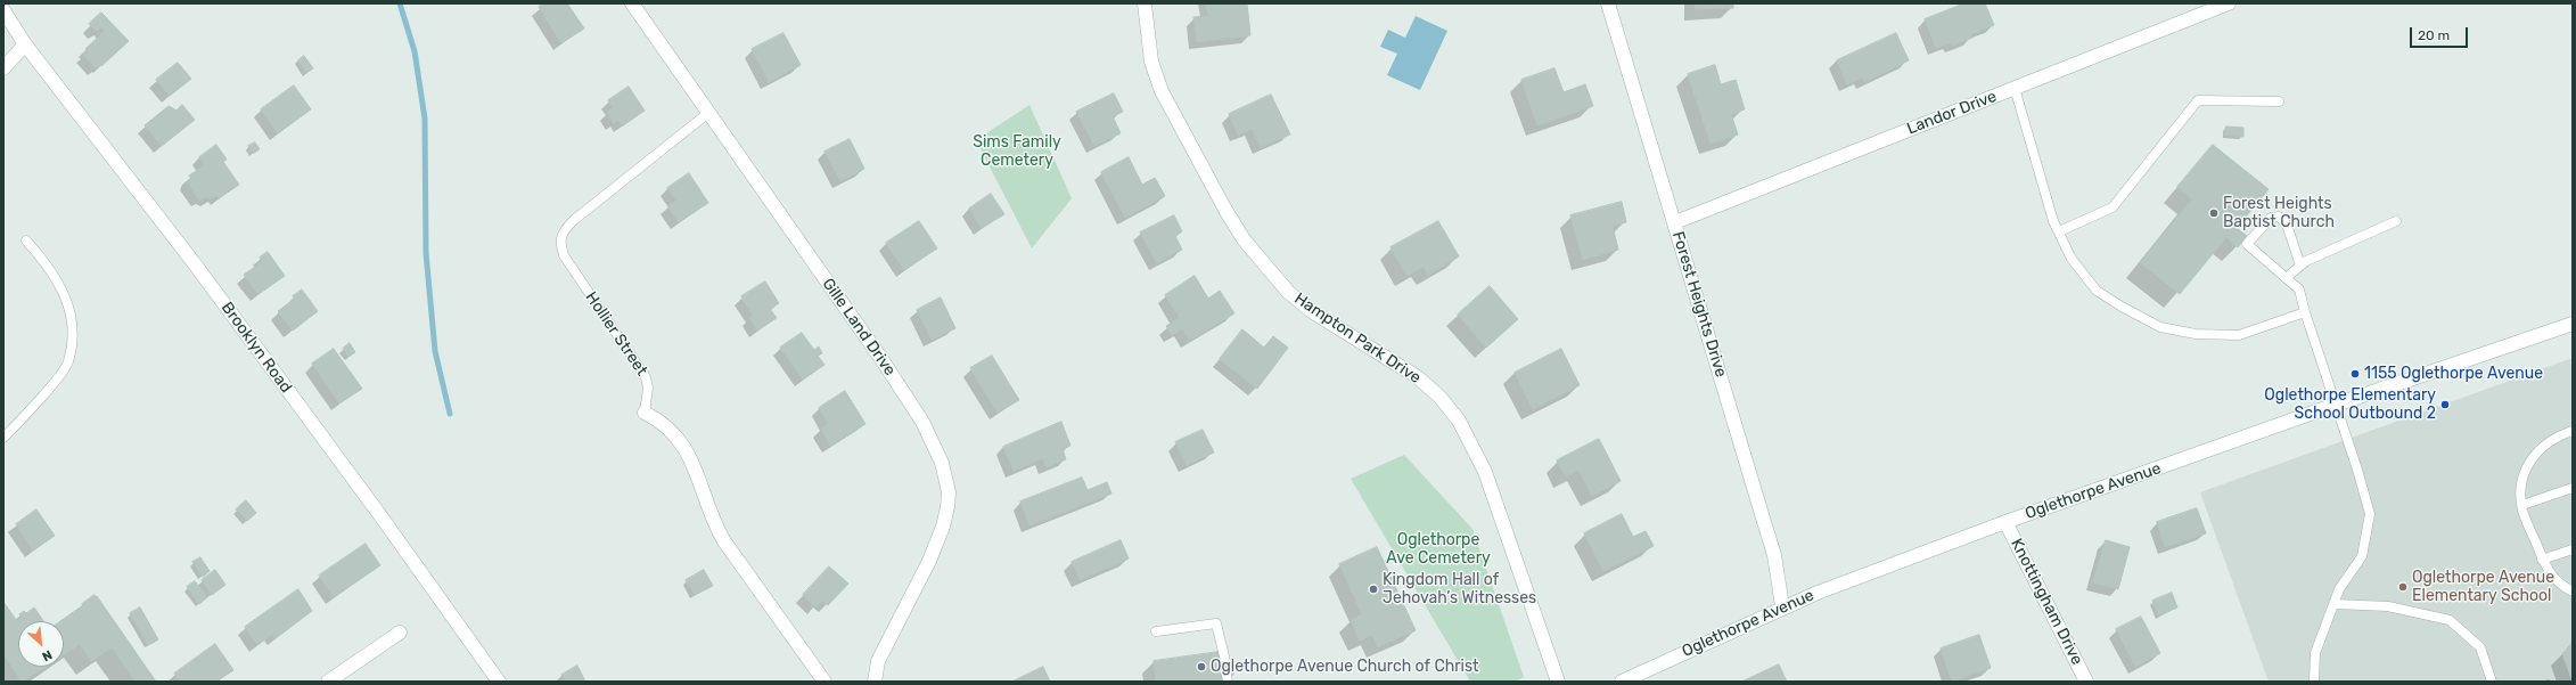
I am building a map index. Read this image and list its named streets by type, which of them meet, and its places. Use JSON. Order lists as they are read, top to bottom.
{
  "streets": {
    "street": [
      "Landor Drive",
      "Forest Heights Drive",
      "Gille Land Drive",
      "Hollier Street",
      "Hampton Park Drive",
      "Brooklyn Road",
      "Oglethorpe Avenue",
      "Knottingham Drive"
    ]
  },
  "crossings": [
    ["Landor Drive", "Forest Heights Drive"],
    ["Forest Heights Drive", "Oglethorpe Avenue"],
    ["Gille Land Drive", "Hollier Street"],
    ["Oglethorpe Avenue", "Knottingham Drive"]
  ],
  "parks": ["Sims Family Cemetery", "Oglethorpe Ave Cemetery"],
  "places": [
    "Forest Heights Baptist Church",
    "1155 Oglethorpe Avenue",
    "Oglethorpe Elementary School Outbound 2",
    "Oglethorpe Avenue Elementary School",
    "Kingdom Hall of Jehovah’s Witnesses",
    "Oglethorpe Avenue Church of Christ"
  ],
  "scale_bar": "20 m",
  "north": "bottom right"
}
